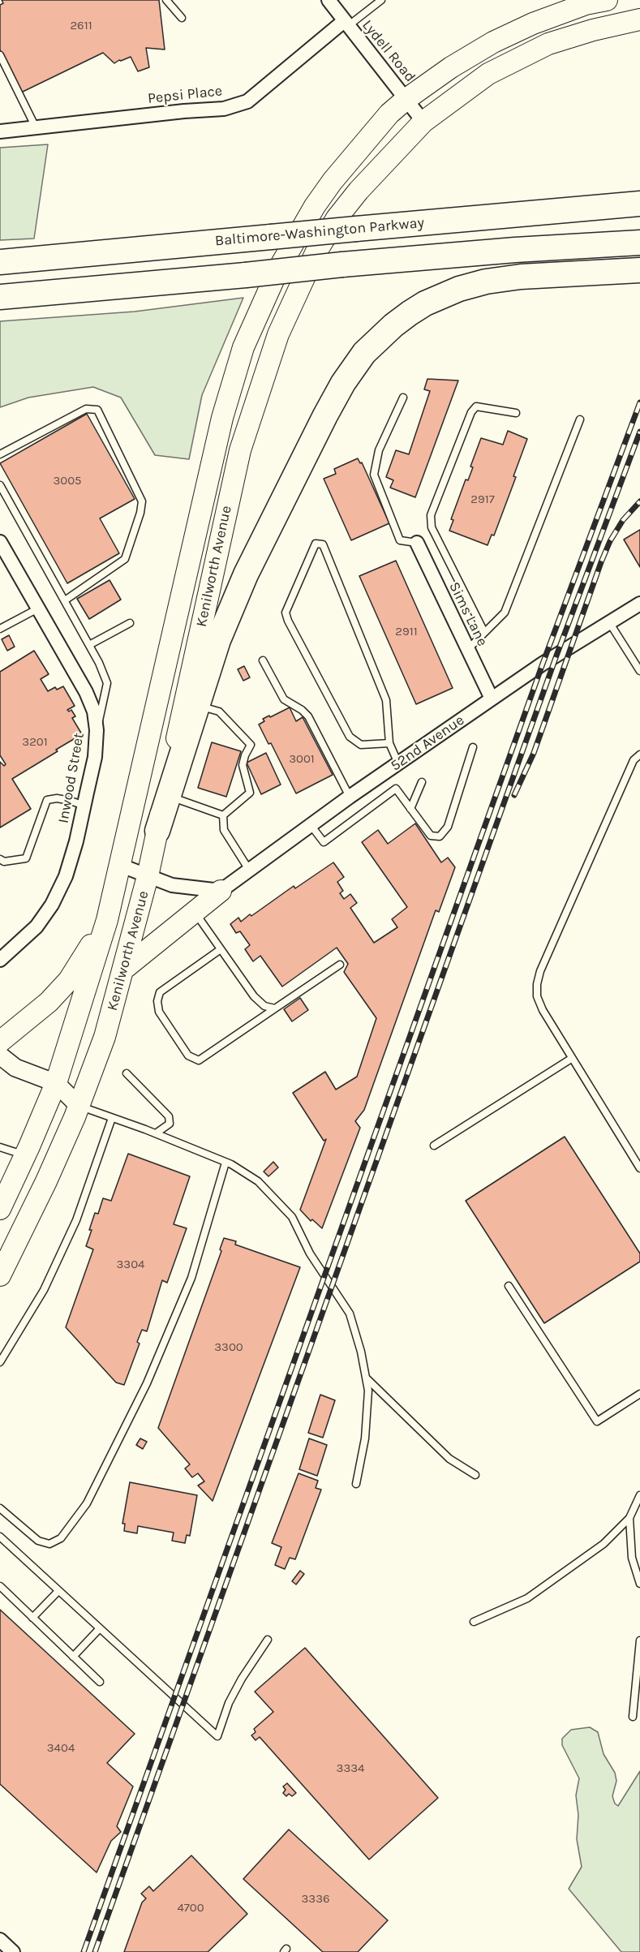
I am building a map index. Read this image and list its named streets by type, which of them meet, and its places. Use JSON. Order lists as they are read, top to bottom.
{
  "streets": {
    "highway": ["Baltimore-Washington Parkway"],
    "main road": ["Kenilworth Avenue"],
    "street": [
      "Lydell Road",
      "Pepsi Place",
      "Sims Lane",
      "52nd Avenue",
      "Inwood Street"
    ]
  },
  "crossings": [
    ["Lydell Road", "Pepsi Place"],
    ["Lydell Road", "Kenilworth Avenue"],
    ["Sims Lane", "52nd Avenue"]
  ],
  "house_numbers": [
    "2611",
    "3005",
    "2917",
    "2911",
    "3201",
    "3001",
    "3304",
    "3300",
    "3404",
    "3334",
    "3336",
    "4700"
  ]
}
